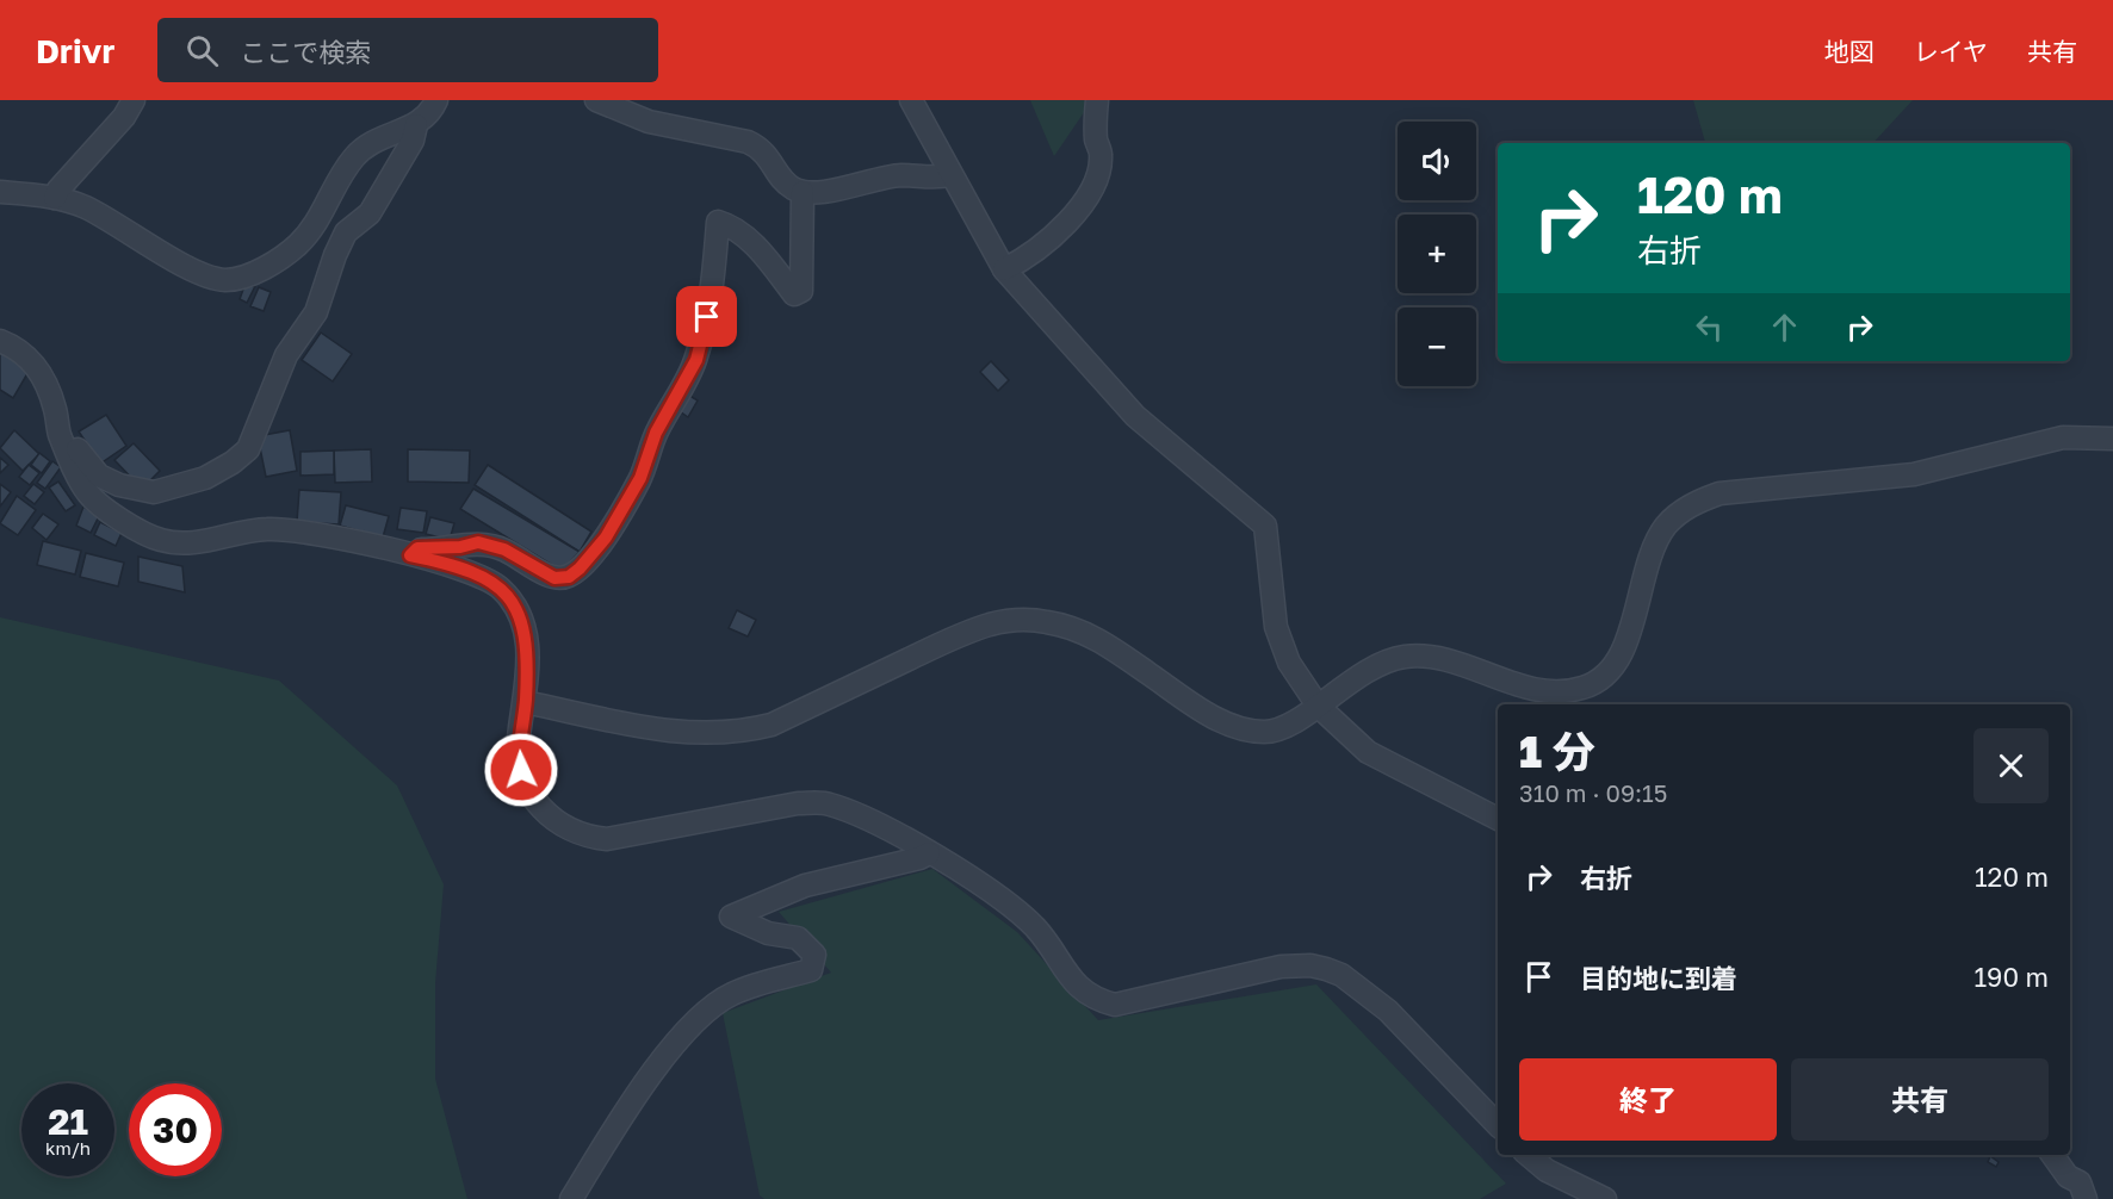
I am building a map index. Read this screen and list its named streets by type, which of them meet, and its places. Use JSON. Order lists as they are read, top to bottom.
{
  "page": {
    "header": "Drivr",
    "search": "ここで検索",
    "nav": ["地図", "レイヤ", "共有"],
    "map_buttons": ["+", "−"],
    "turn": ["120 m", "右折"],
    "heading": ["1 分", "310 m · 09:15"],
    "list": [
      {
        "name": "右折",
        "value": "120 m"
      },
      {
        "name": "目的地に到着",
        "value": "190 m"
      }
    ],
    "buttons": ["終了", "共有"],
    "speed": "21 km/h",
    "limit": "30"
  }
}
